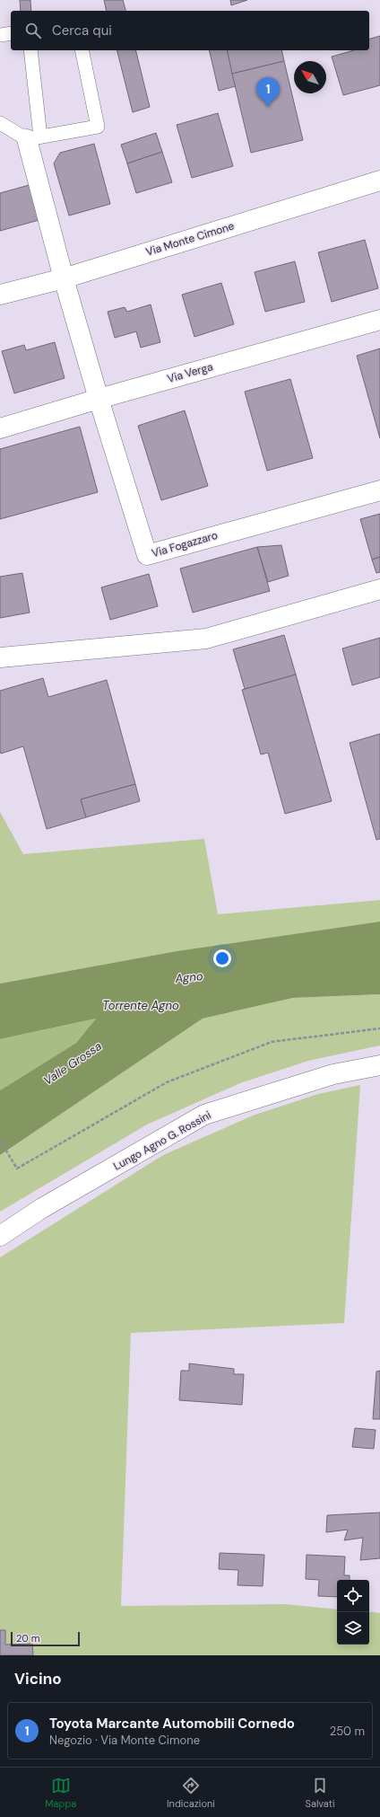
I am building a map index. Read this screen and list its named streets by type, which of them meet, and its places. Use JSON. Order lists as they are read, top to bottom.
{
  "streets": {
    "street": [
      "Via Monte Cimone",
      "Via Verga",
      "Via Fogazzaro",
      "Lungo Agno G. Rossini"
    ]
  },
  "crossings": [
    ["Via Verga", "Via Fogazzaro"]
  ],
  "water": ["Agno", "Torrente Agno", "Valle Grossa"],
  "scale_bar": "20 m",
  "north": "top left",
  "page": {
    "search": "Cerca qui",
    "pins": "1",
    "scale": "20 m",
    "heading": "Vicino",
    "list": [
      {
        "mark": "1",
        "name": "Toyota Marcante Automobili Cornedo",
        "note": "Negozio · Via Monte Cimone",
        "value": "250 m"
      }
    ],
    "nav": ["Mappa", "Indicazioni", "Salvati"]
  }
}
